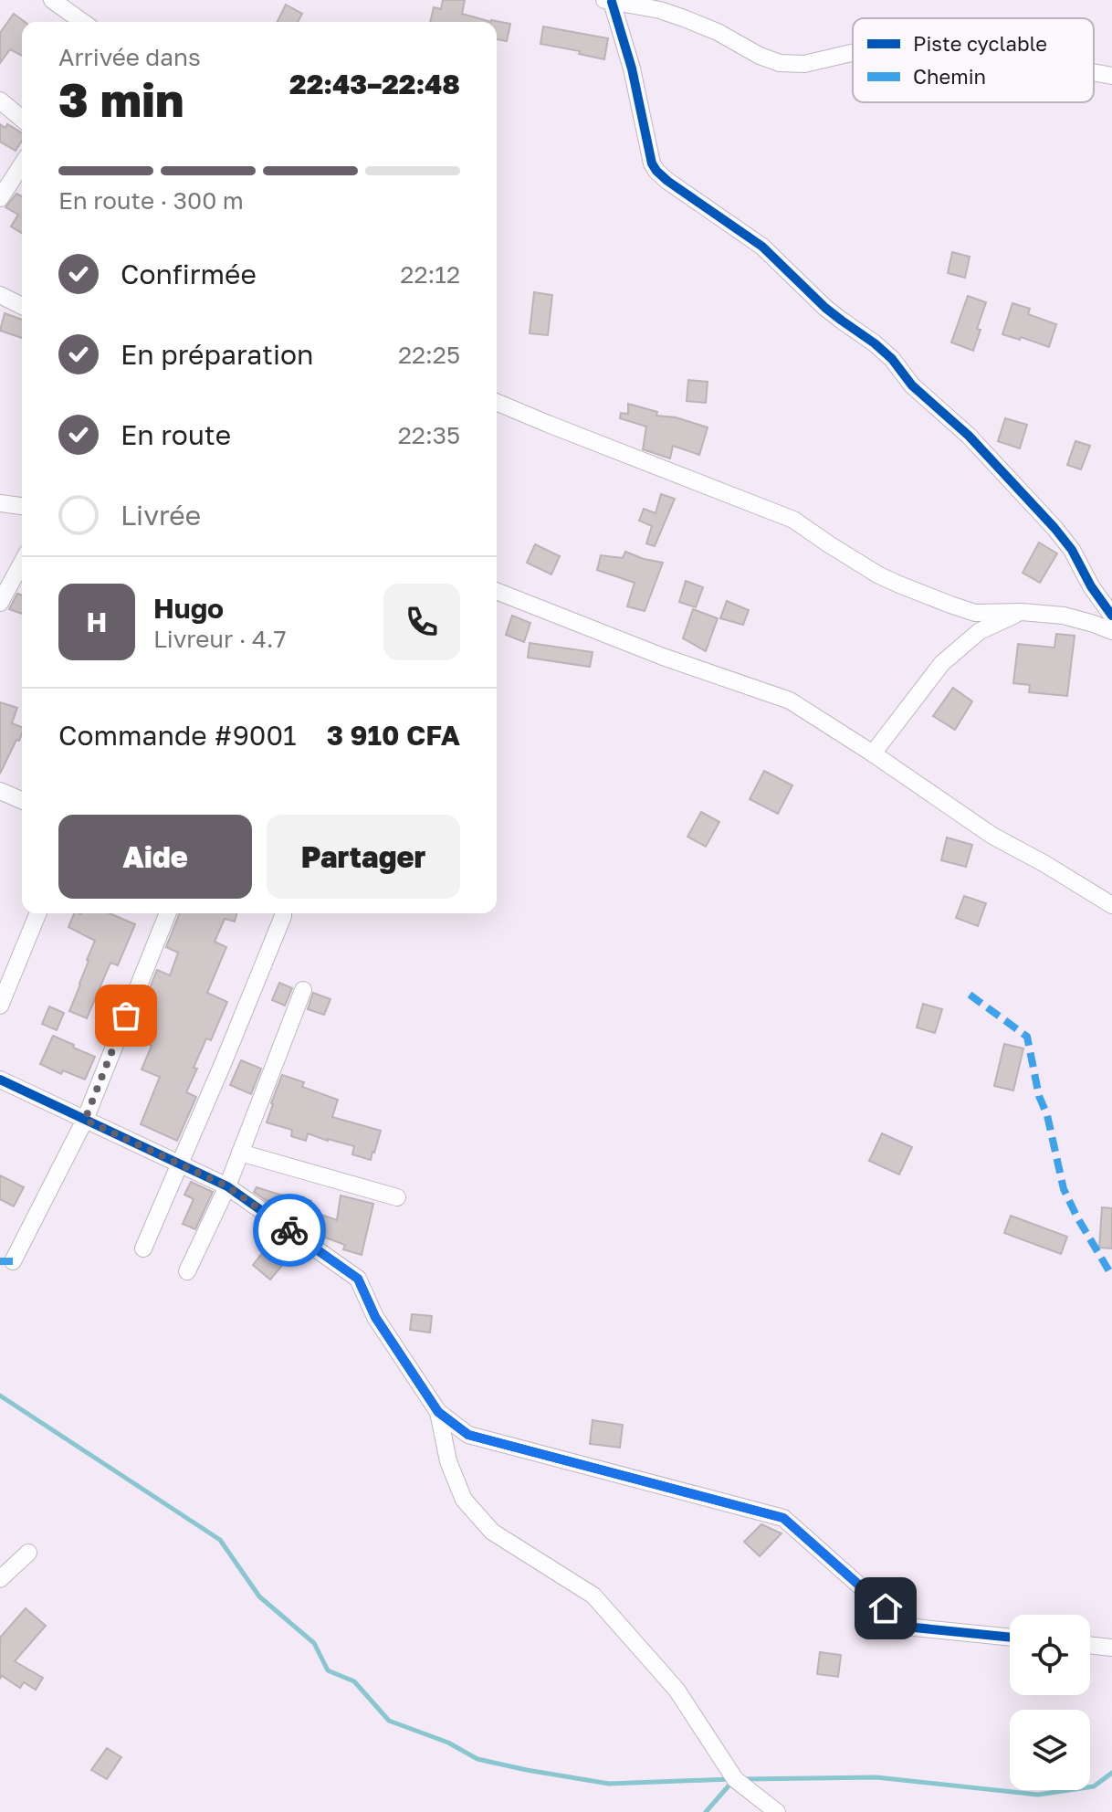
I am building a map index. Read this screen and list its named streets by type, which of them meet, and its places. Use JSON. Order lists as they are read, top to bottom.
{
  "legend": ["Piste cyclable", "Chemin"],
  "page": {
    "heading": ["3 min", "Arrivée dans", "22:43–22:48"],
    "panel": [
      "Hugo",
      "Livreur · 4.7",
      "Commande #9001",
      "3 910 CFA"
    ],
    "bar": "En route · 300 m",
    "list": [
      ["Confirmée", "22:12"],
      ["En préparation", "22:25"],
      ["En route", "22:35"],
      "Livrée"
    ],
    "round": "H",
    "buttons": ["Aide", "Partager"]
  }
}
